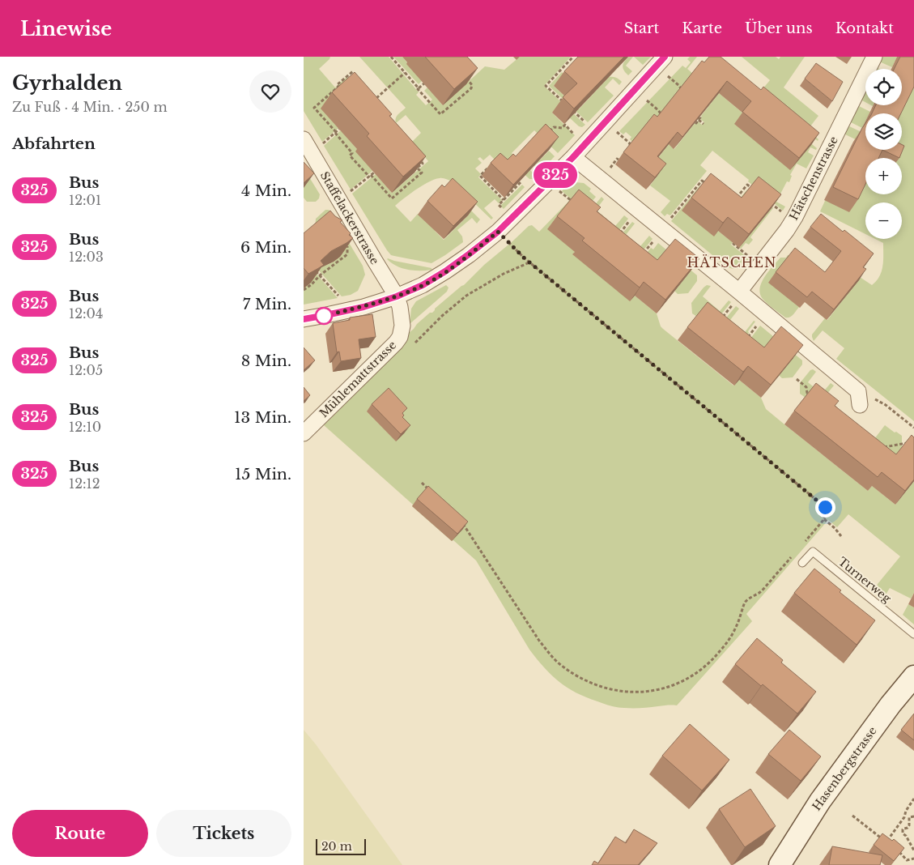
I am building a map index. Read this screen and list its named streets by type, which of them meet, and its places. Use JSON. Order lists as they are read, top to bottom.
{
  "streets": {
    "street": [
      "Hätschenstrasse",
      "Staffelackerstrasse",
      "Mühlemattstrasse",
      "Hasenbergstrasse"
    ],
    "lane": ["Turnerweg"]
  },
  "crossings": [
    ["Staffelackerstrasse", "Mühlemattstrasse"]
  ],
  "districts": ["HÄTSCHEN"],
  "lines": ["bus line 325"],
  "scale_bar": "20 m",
  "page": {
    "header": "Linewise",
    "nav": [
      "Start",
      "Karte",
      "Über uns",
      "Kontakt"
    ],
    "heading": [
      ["Gyrhalden", "Zu Fuß · 4 Min. · 250 m"],
      "Abfahrten"
    ],
    "on_map": "325",
    "map_buttons": ["+", "−"],
    "list": [
      {
        "mark": "325",
        "name": "Bus",
        "note": "12:01",
        "value": "4 Min."
      },
      {
        "mark": "325",
        "name": "Bus",
        "note": "12:03",
        "value": "6 Min."
      },
      {
        "mark": "325",
        "name": "Bus",
        "note": "12:04",
        "value": "7 Min."
      },
      {
        "mark": "325",
        "name": "Bus",
        "note": "12:05",
        "value": "8 Min."
      },
      {
        "mark": "325",
        "name": "Bus",
        "note": "12:10",
        "value": "13 Min."
      },
      {
        "mark": "325",
        "name": "Bus",
        "note": "12:12",
        "value": "15 Min."
      }
    ],
    "buttons": ["Route", "Tickets"],
    "scale": "20 m"
  }
}
